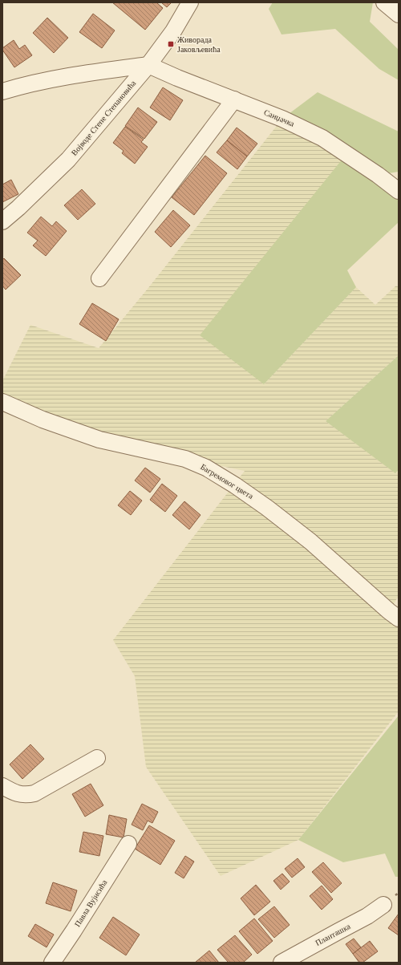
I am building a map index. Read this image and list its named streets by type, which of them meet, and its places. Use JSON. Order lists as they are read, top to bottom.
{
  "streets": {
    "street": [
      "Војводе Степе Степановића",
      "Санџачка",
      "Багремовог цвета",
      "Павла Вујисића",
      "Планташка"
    ]
  },
  "crossings": [
    ["Војводе Степе Степановића", "Санџачка"]
  ],
  "places": {
    "transit": ["Живорада Јаковљевића"]
  }
}
